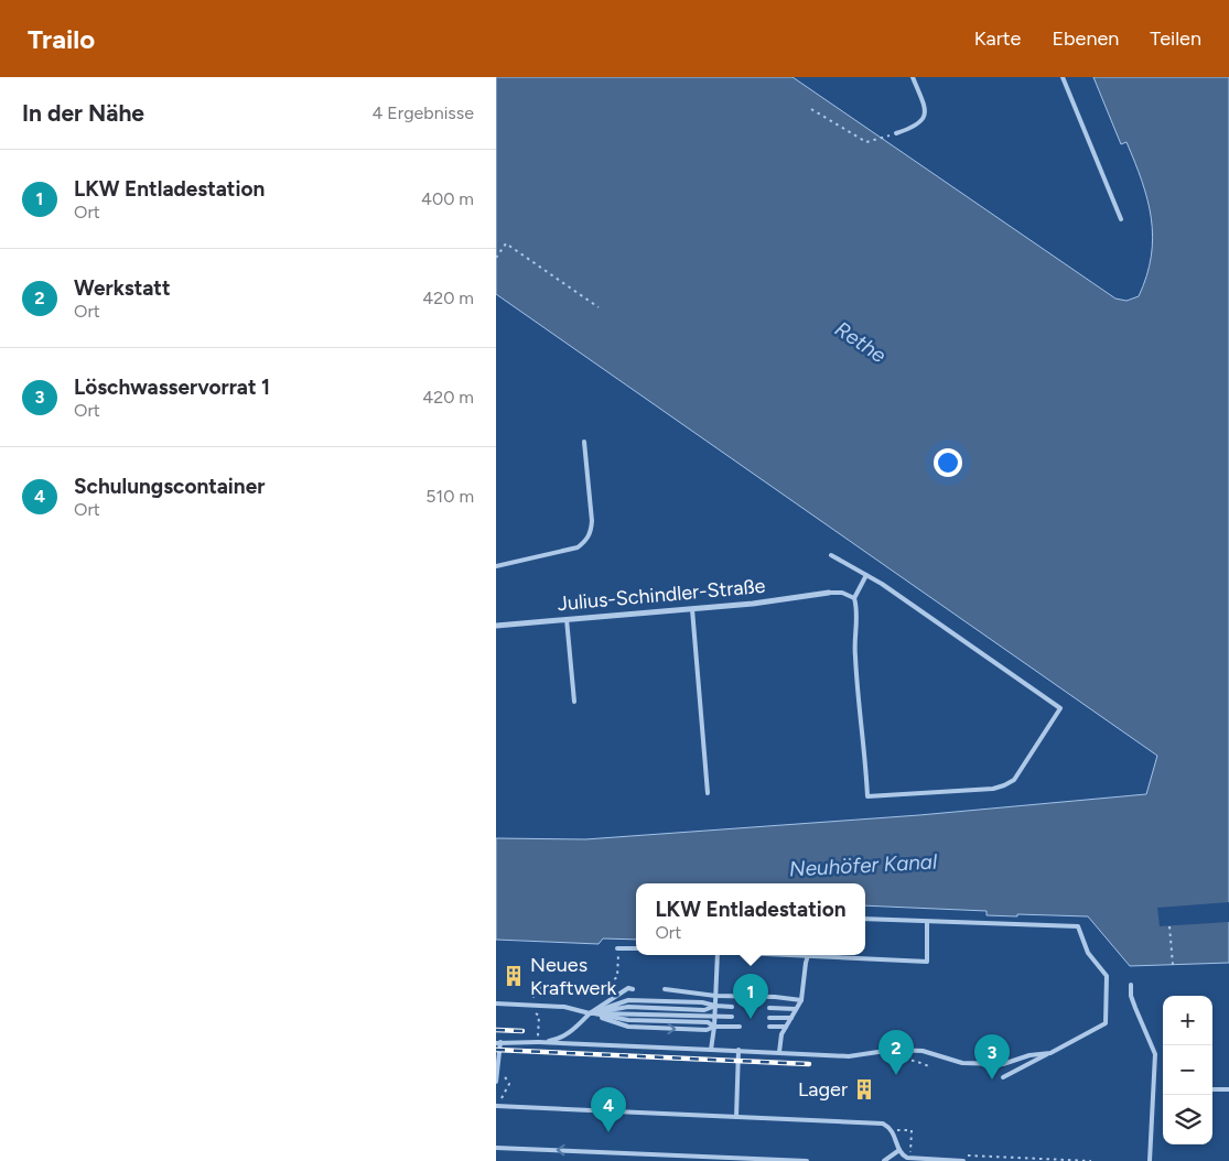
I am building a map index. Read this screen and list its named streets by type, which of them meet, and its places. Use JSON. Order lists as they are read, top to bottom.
{
  "streets": {
    "street": ["Julius-Schindler-Straße"]
  },
  "water": ["Rethe", "Neuhöfer Kanal"],
  "places": {
    "building": ["Neues Kraftwerk", "Lager"]
  },
  "page": {
    "header": "Trailo",
    "nav": ["Karte", "Ebenen", "Teilen"],
    "heading": ["In der Nähe", "4 Ergebnisse"],
    "list": [
      {
        "mark": "1",
        "name": "LKW Entladestation",
        "note": "Ort",
        "value": "400 m"
      },
      {
        "mark": "2",
        "name": "Werkstatt",
        "note": "Ort",
        "value": "420 m"
      },
      {
        "mark": "3",
        "name": "Löschwasservorrat 1",
        "note": "Ort",
        "value": "420 m"
      },
      {
        "mark": "4",
        "name": "Schulungscontainer",
        "note": "Ort",
        "value": "510 m"
      }
    ],
    "popup": ["LKW Entladestation", "Ort"],
    "pins": [
      "1",
      "2",
      "3",
      "4"
    ],
    "map_buttons": ["+", "−"]
  }
}
